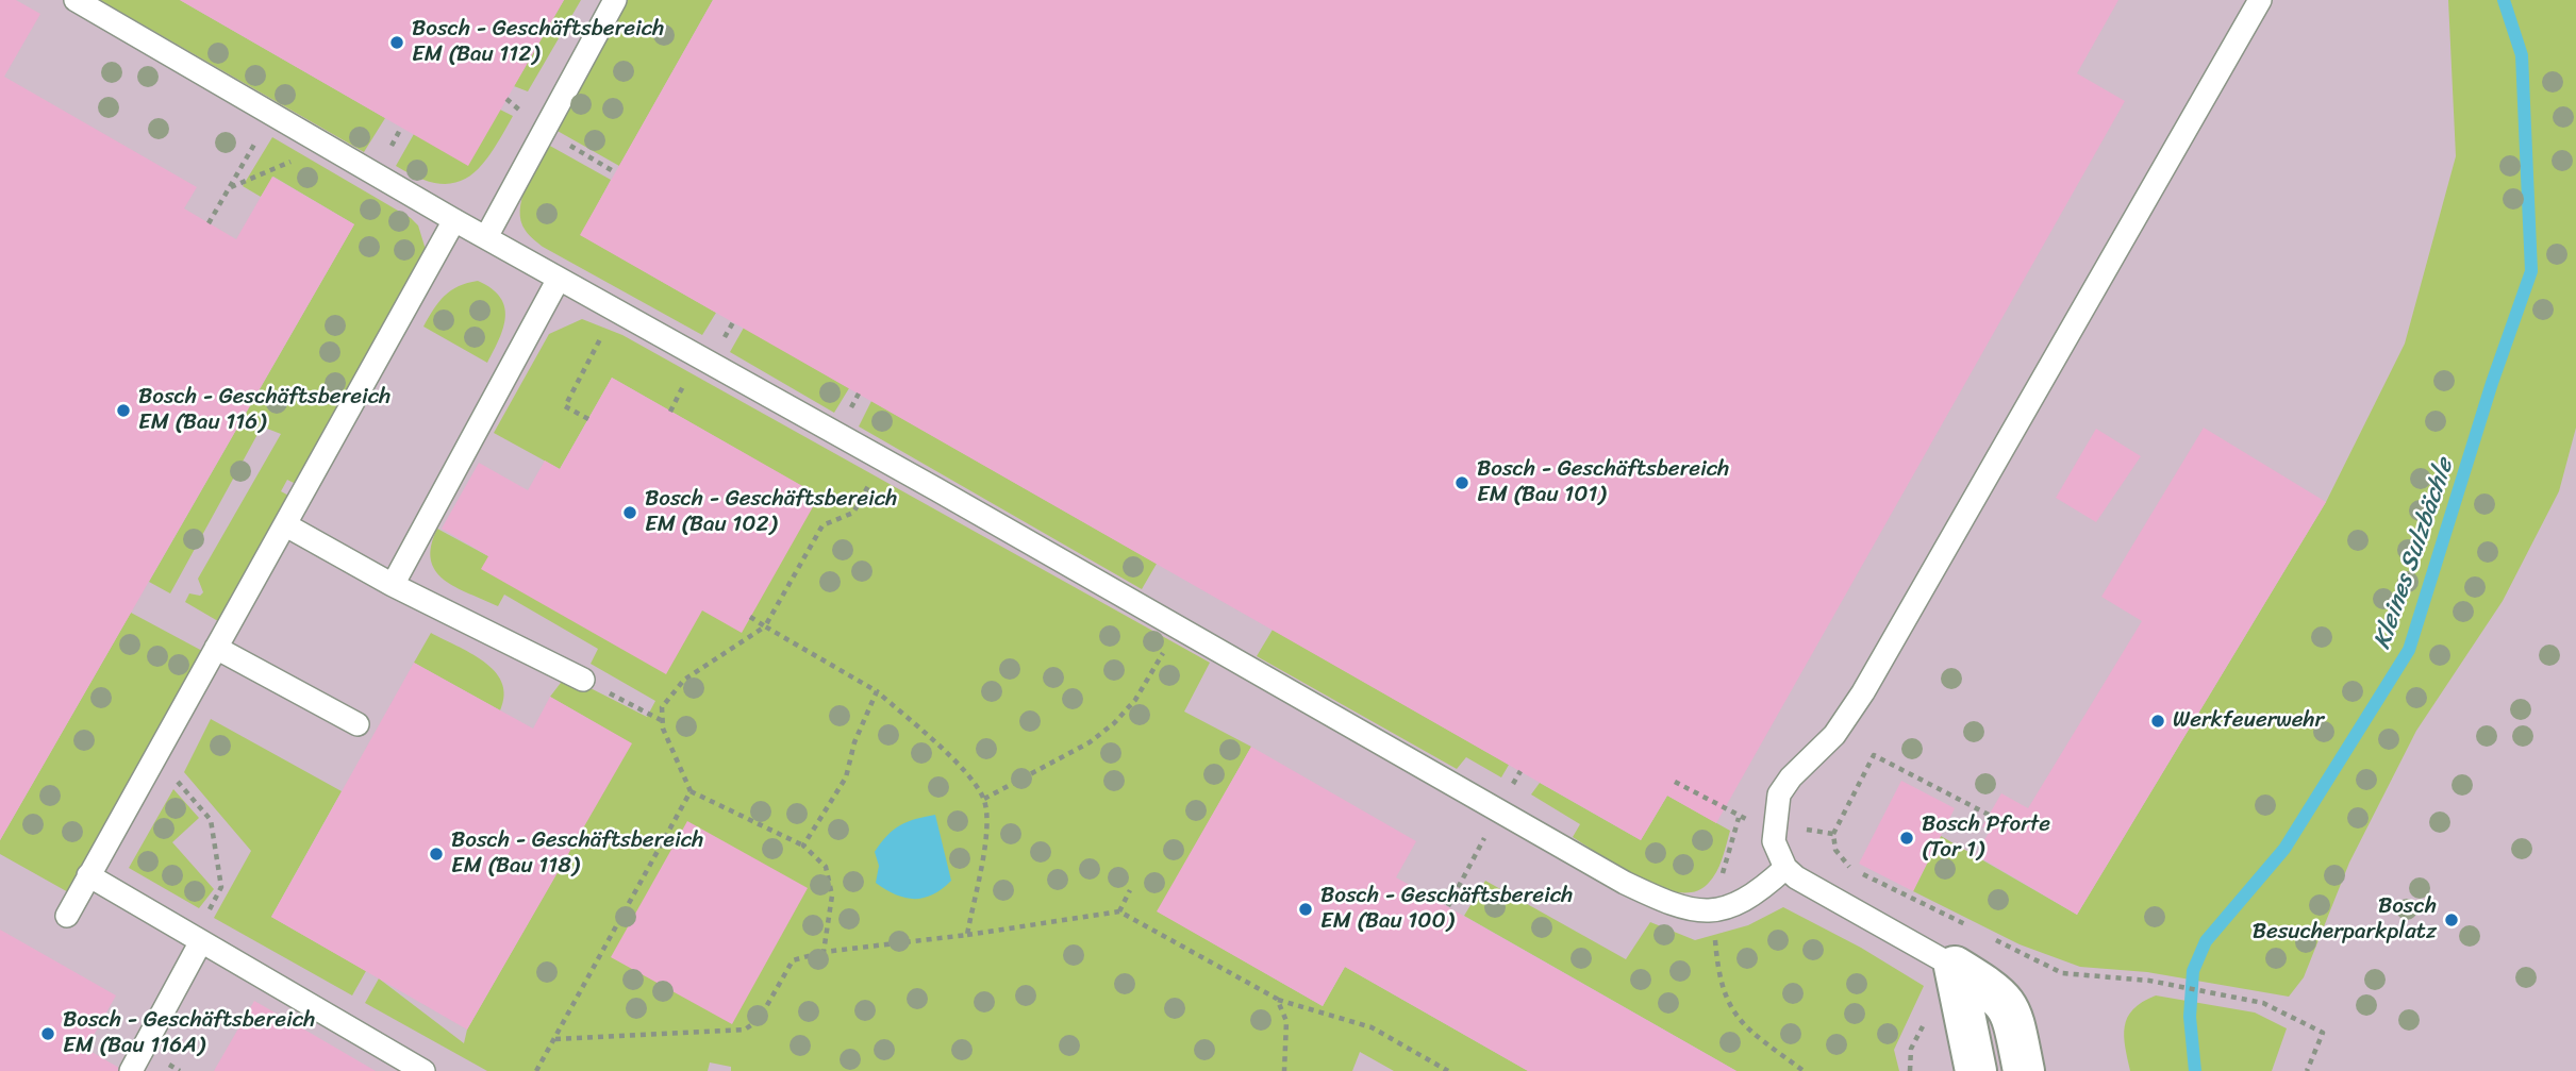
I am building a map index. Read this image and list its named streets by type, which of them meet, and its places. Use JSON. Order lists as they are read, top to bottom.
{
  "water": ["Kleines Sulzbächle"],
  "places": [
    "Bosch - Geschäftsbereich EM (Bau 112)",
    "Bosch - Geschäftsbereich EM (Bau 116)",
    "Bosch - Geschäftsbereich EM (Bau 101)",
    "Bosch - Geschäftsbereich EM (Bau 102)",
    "Werkfeuerwehr",
    "Bosch Pforte (Tor 1)",
    "Bosch - Geschäftsbereich EM (Bau 118)",
    "Bosch - Geschäftsbereich EM (Bau 100)",
    "Bosch Besucherparkplatz",
    "Bosch - Geschäftsbereich EM (Bau 116A)"
  ]
}
